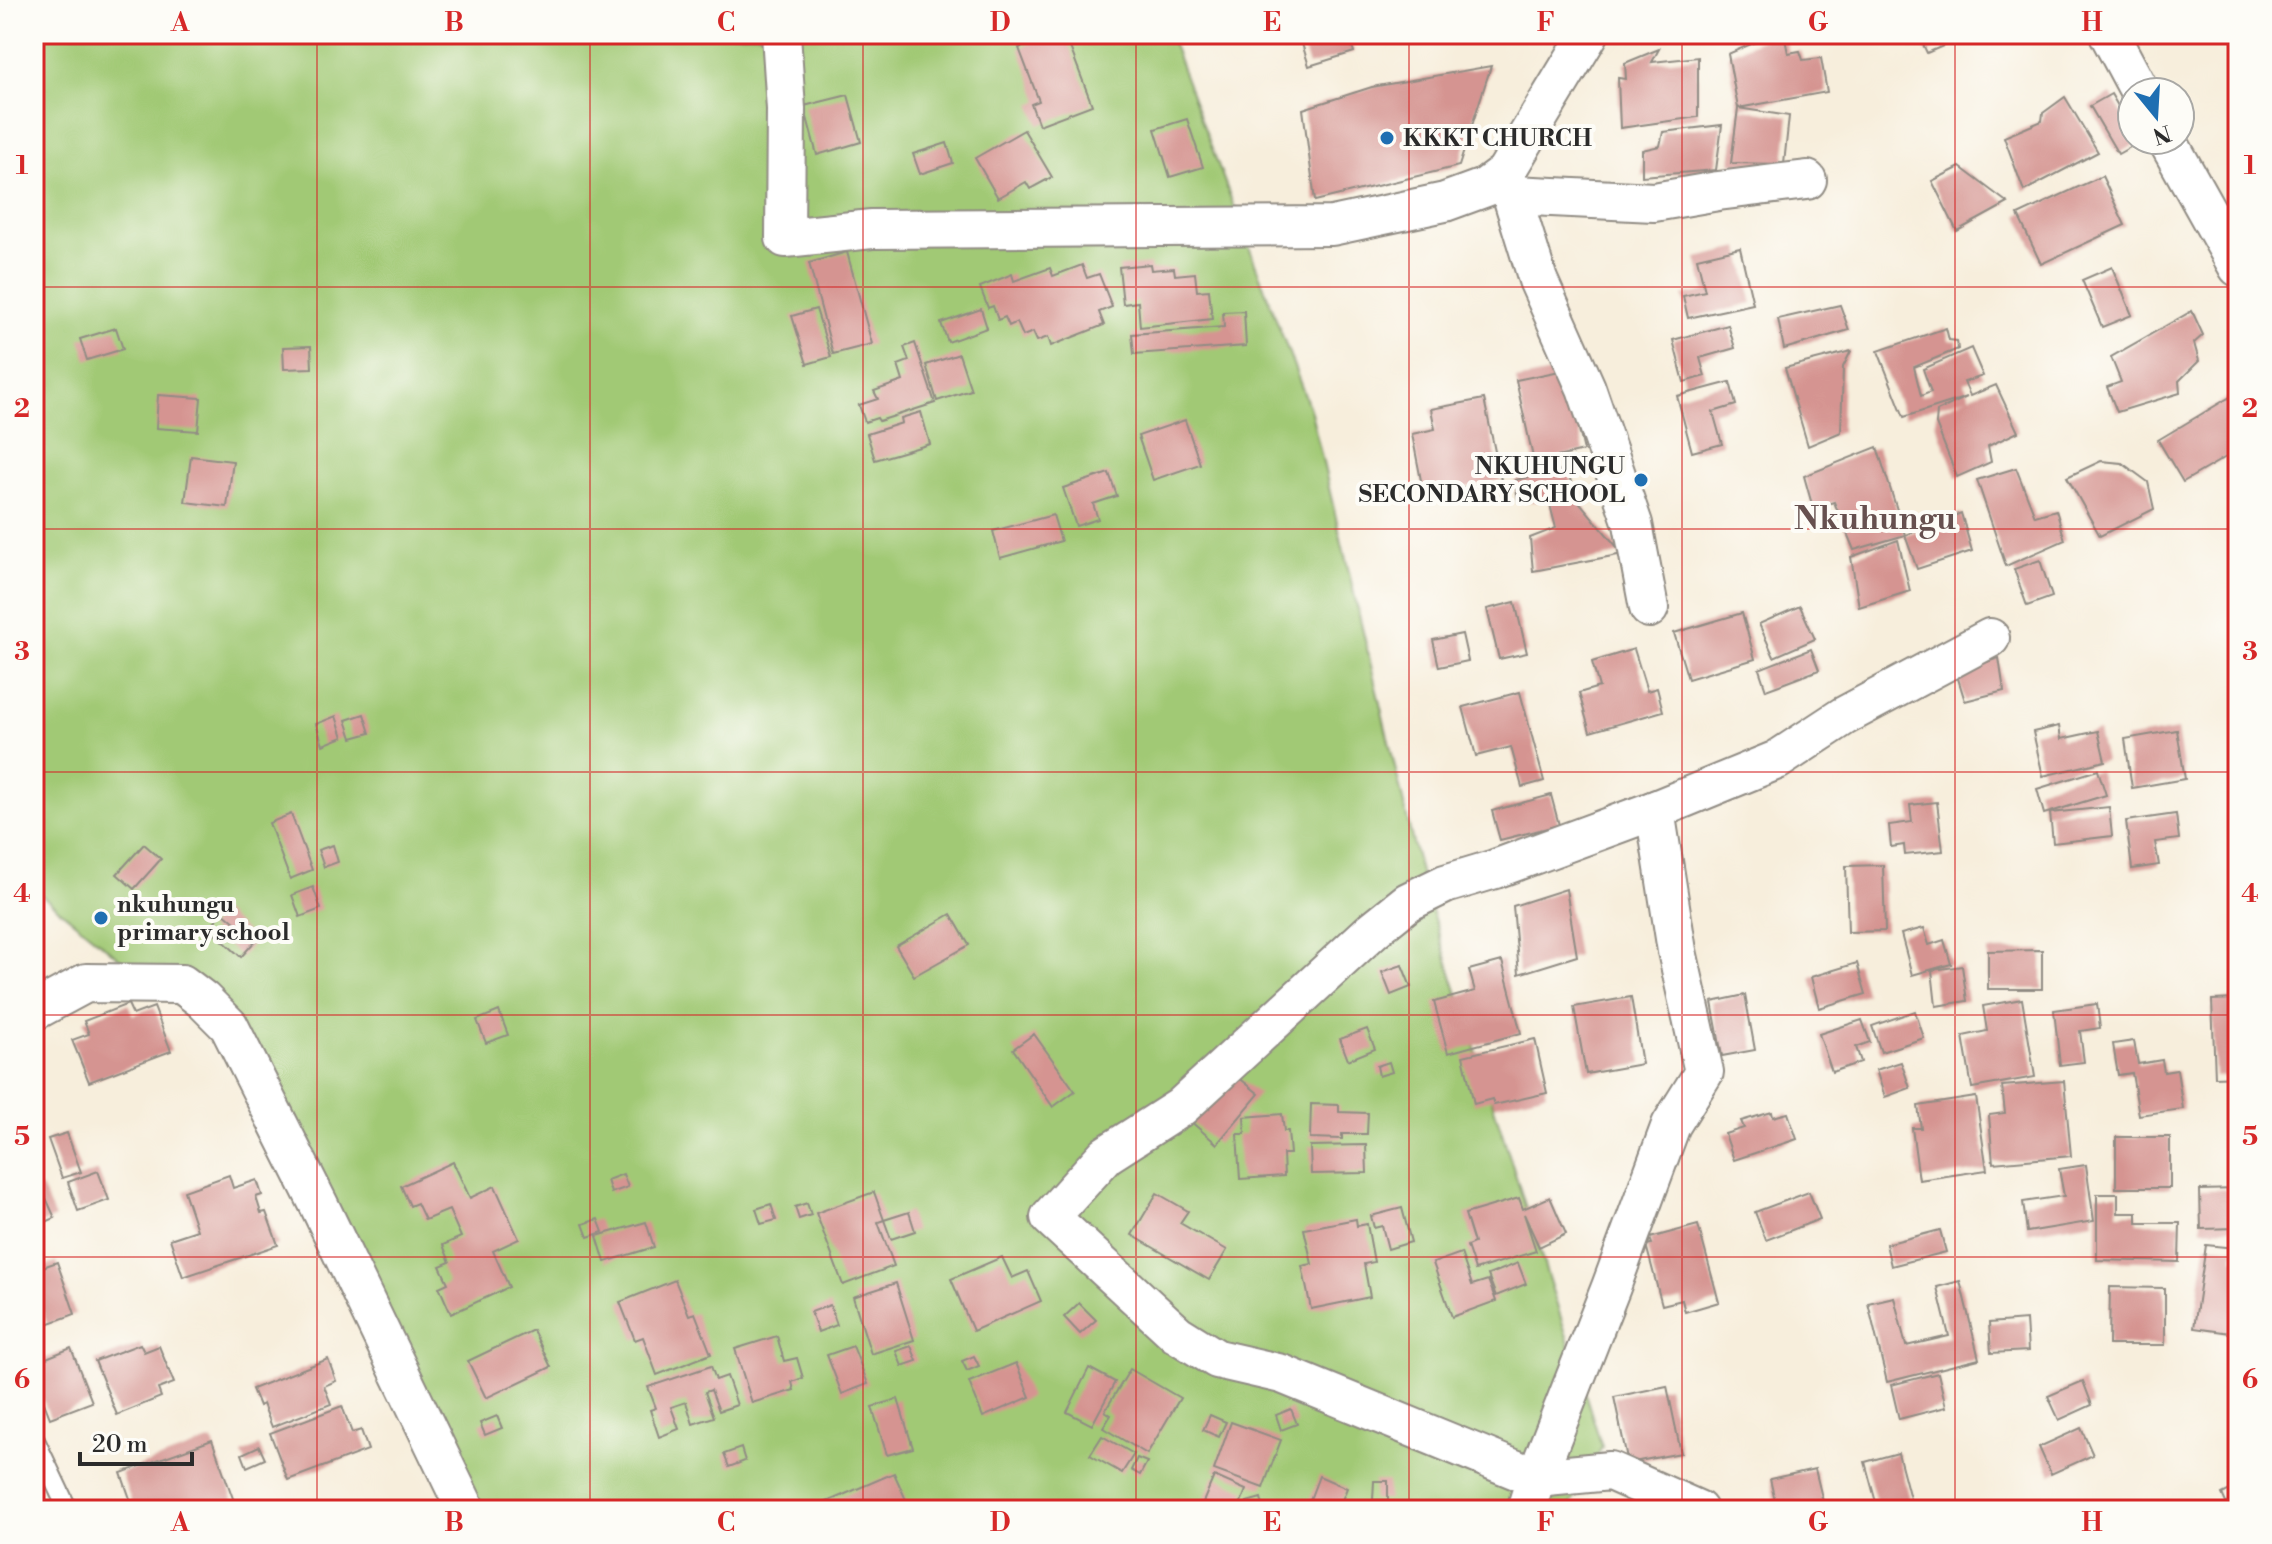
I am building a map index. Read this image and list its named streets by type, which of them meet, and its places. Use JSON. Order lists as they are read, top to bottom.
{
  "districts": ["Nkuhungu"],
  "places": ["KKKT CHURCH", "NKUHUNGU SECONDARY SCHOOL", "nkuhungu primary school"],
  "scale_bar": "20 m",
  "north": "bottom",
  "grid": {
    "columns": [
      "A",
      "B",
      "C",
      "D",
      "E",
      "F",
      "G",
      "H"
    ],
    "rows": [
      "1",
      "2",
      "3",
      "4",
      "5",
      "6"
    ]
  }
}
